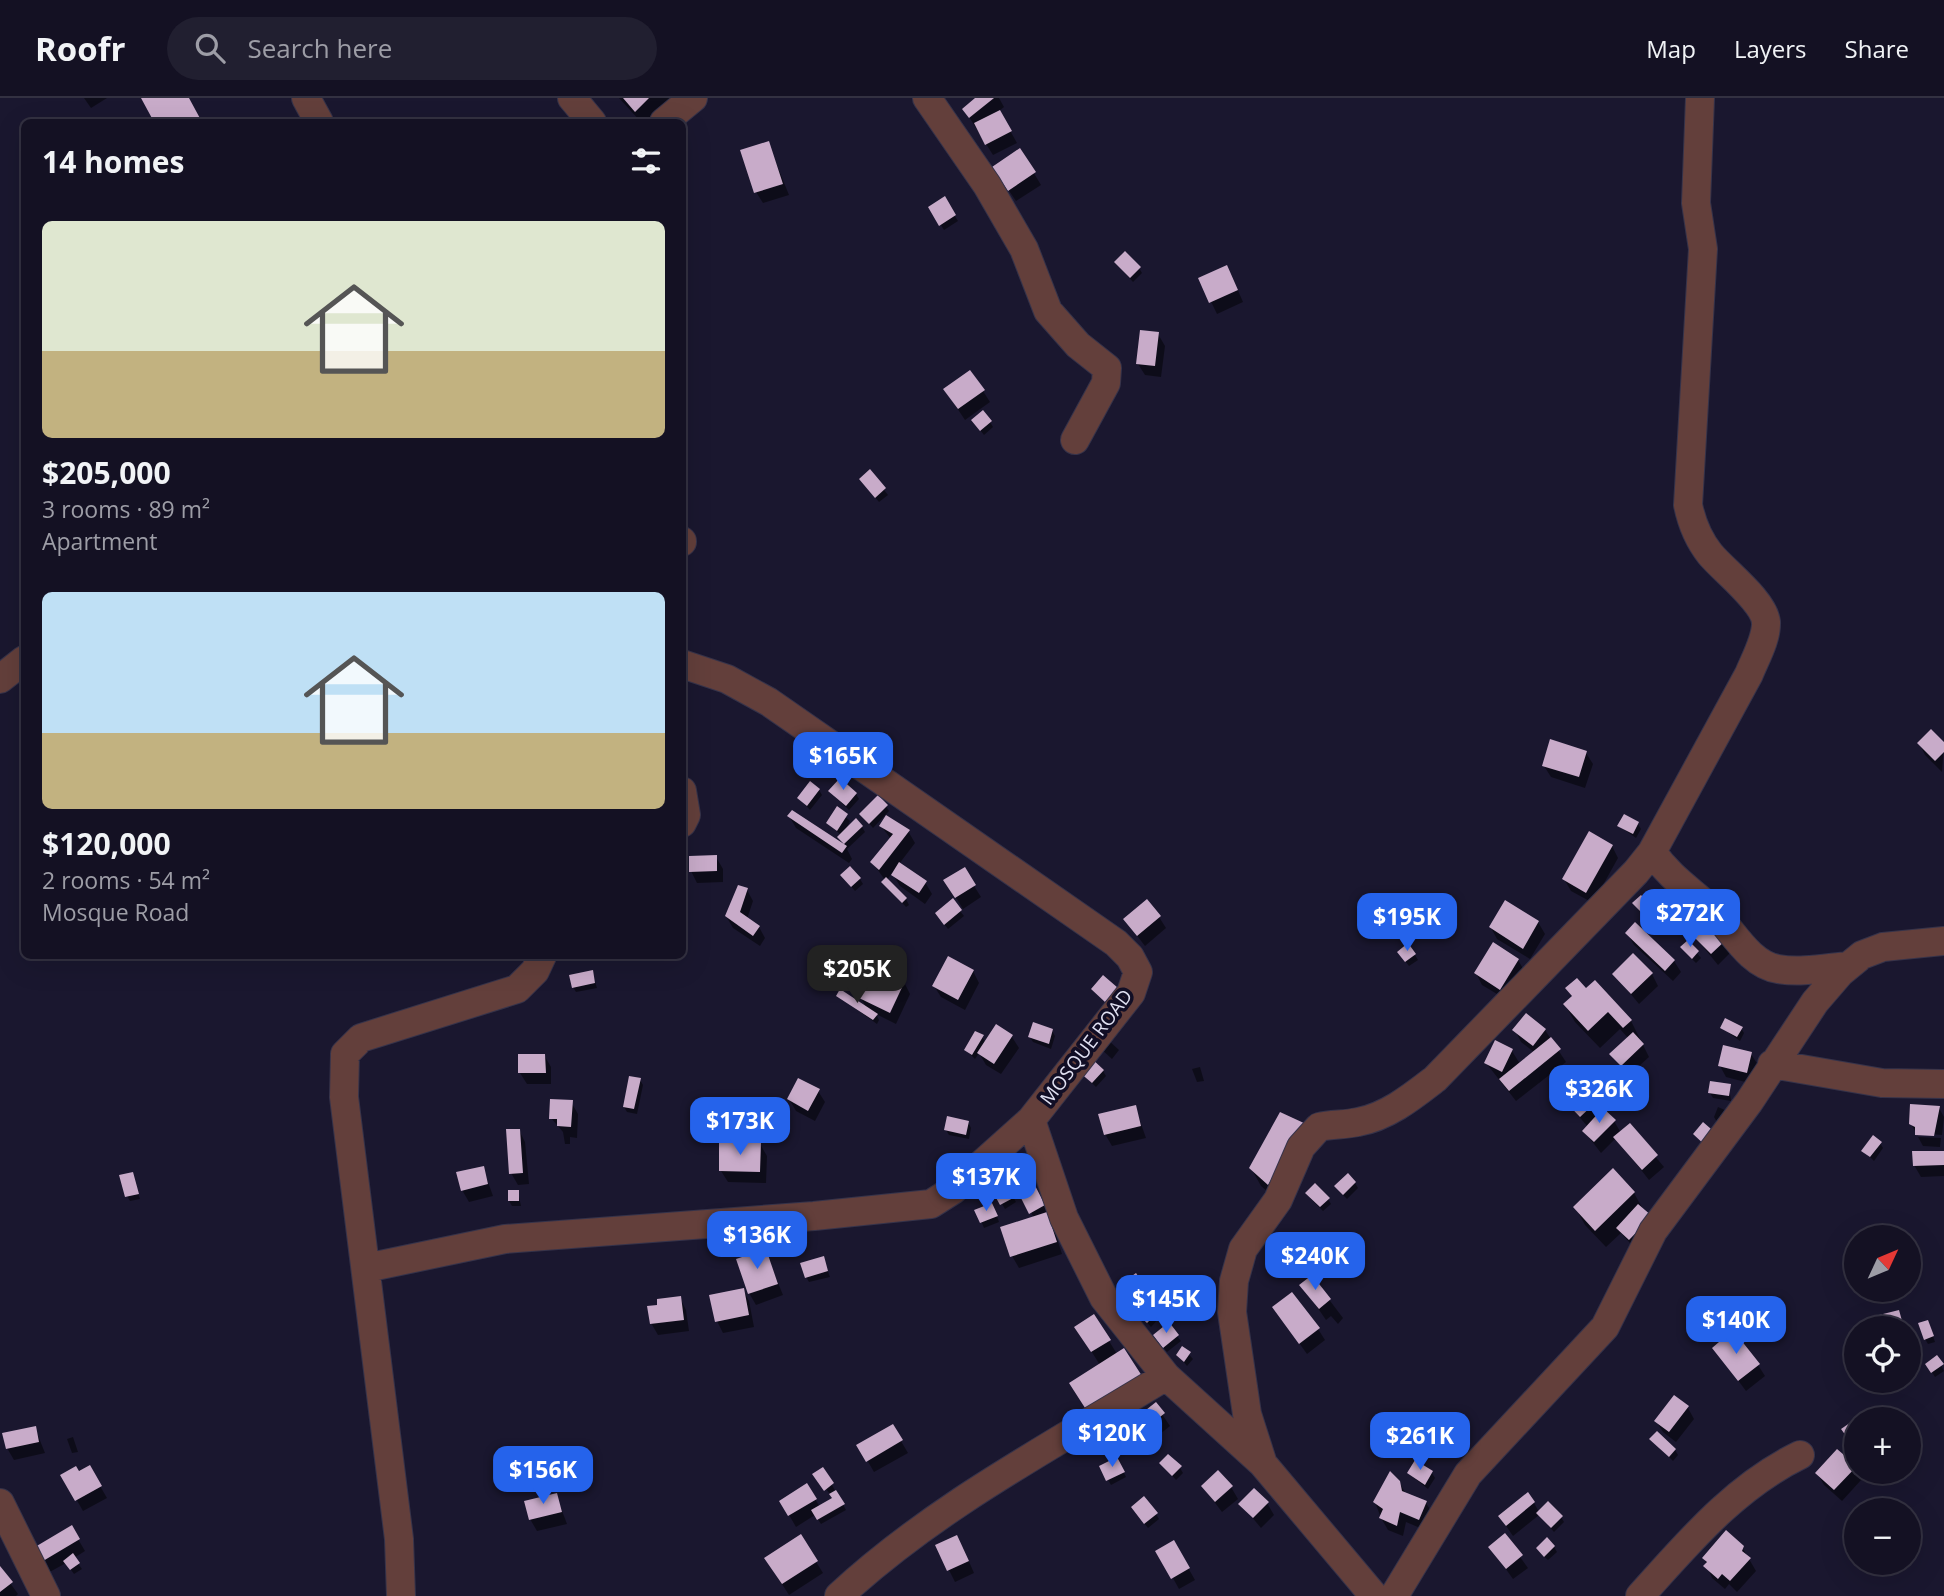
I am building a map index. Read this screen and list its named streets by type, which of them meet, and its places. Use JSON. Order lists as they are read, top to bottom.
{
  "streets": {
    "street": ["MOSQUE ROAD"]
  },
  "north": "top right",
  "page": {
    "header": "Roofr",
    "search": "Search here",
    "nav": ["Map", "Layers", "Share"],
    "heading": "14 homes",
    "list": [
      {
        "name": "$205,000",
        "note": "3 rooms · 89 m² · Apartment"
      },
      {
        "name": "$120,000",
        "note": "2 rooms · 54 m² · Mosque Road"
      }
    ],
    "price": [
      "$165K",
      "$272K",
      "$195K",
      "$205K",
      "$326K",
      "$173K",
      "$137K",
      "$136K",
      "$240K",
      "$145K",
      "$140K",
      "$120K",
      "$261K",
      "$156K"
    ],
    "map_buttons": ["+", "−"]
  }
}
